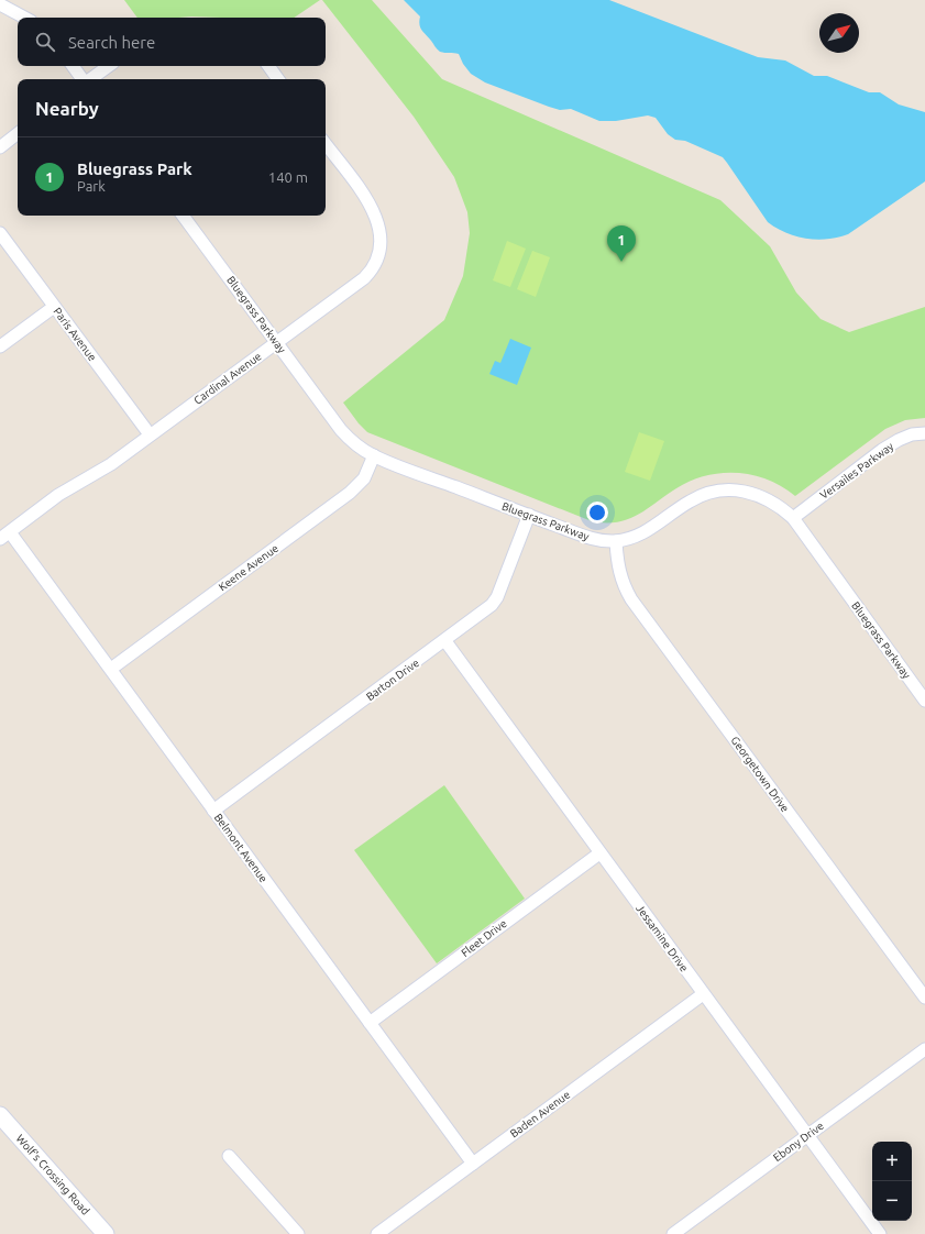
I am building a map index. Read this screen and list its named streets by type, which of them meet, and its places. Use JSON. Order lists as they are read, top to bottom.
{
  "streets": {
    "main road": ["Wolf's Crossing Road"],
    "street": [
      "Bluegrass Parkway",
      "Paris Avenue",
      "Cardinal Avenue",
      "Versailes Parkway",
      "Keene Avenue",
      "Barton Drive",
      "Georgetown Drive",
      "Belmont Avenue",
      "Fleet Drive",
      "Jessamine Drive",
      "Baden Avenue",
      "Ebony Drive"
    ]
  },
  "crossings": [
    ["Bluegrass Parkway", "Cardinal Avenue"],
    ["Bluegrass Parkway", "Versailes Parkway"],
    ["Bluegrass Parkway", "Keene Avenue"],
    ["Bluegrass Parkway", "Barton Drive"],
    ["Bluegrass Parkway", "Georgetown Drive"],
    ["Paris Avenue", "Cardinal Avenue"],
    ["Cardinal Avenue", "Belmont Avenue"],
    ["Keene Avenue", "Belmont Avenue"],
    ["Barton Drive", "Belmont Avenue"],
    ["Barton Drive", "Jessamine Drive"],
    ["Belmont Avenue", "Fleet Drive"],
    ["Belmont Avenue", "Baden Avenue"],
    ["Fleet Drive", "Jessamine Drive"],
    ["Jessamine Drive", "Baden Avenue"],
    ["Jessamine Drive", "Ebony Drive"]
  ],
  "north": "top right",
  "page": {
    "search": "Search here",
    "heading": "Nearby",
    "list": [
      {
        "mark": "1",
        "name": "Bluegrass Park",
        "note": "Park",
        "value": "140 m"
      }
    ],
    "pins": "1",
    "map_buttons": ["+", "−"]
  }
}
